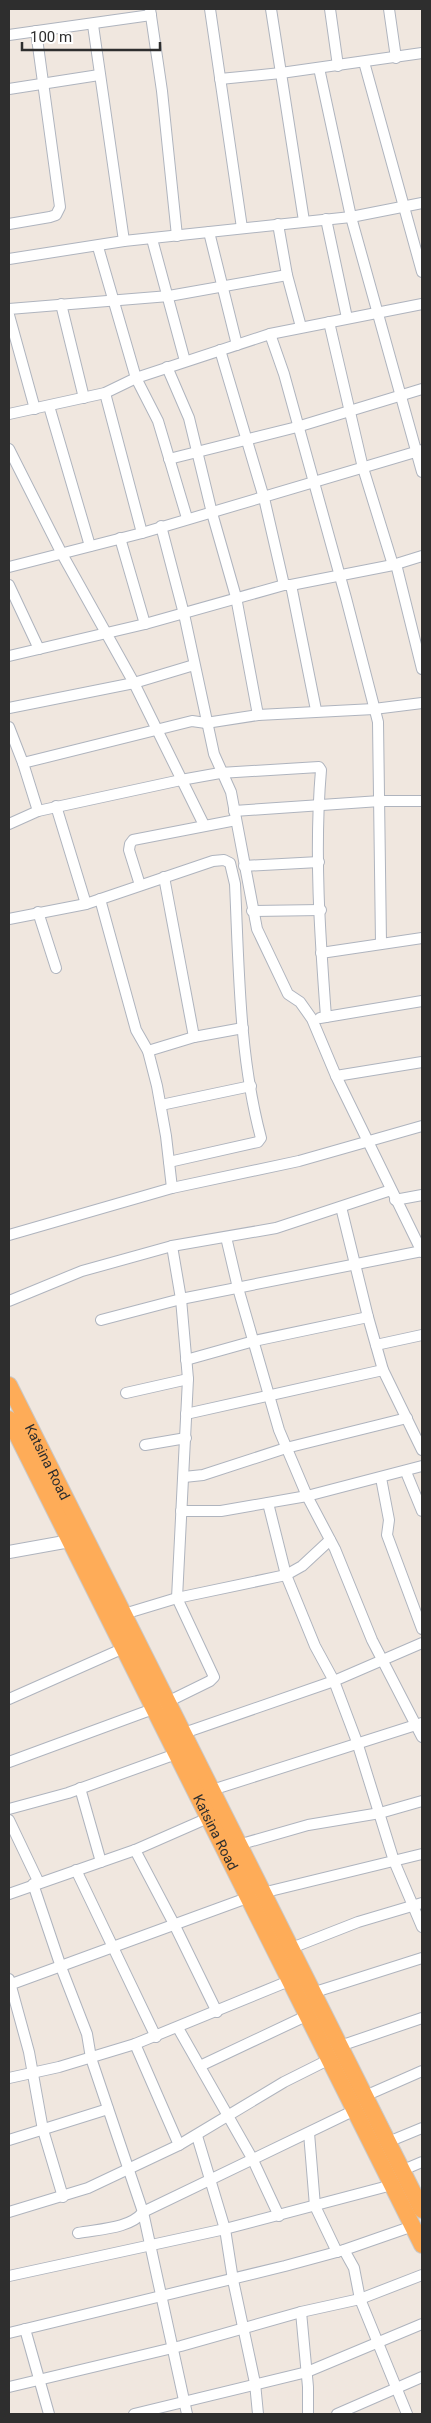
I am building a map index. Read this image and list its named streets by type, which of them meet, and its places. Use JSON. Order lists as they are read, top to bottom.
{
  "streets": {
    "highway": ["Katsina Road"]
  },
  "scale_bar": "100 m"
}
